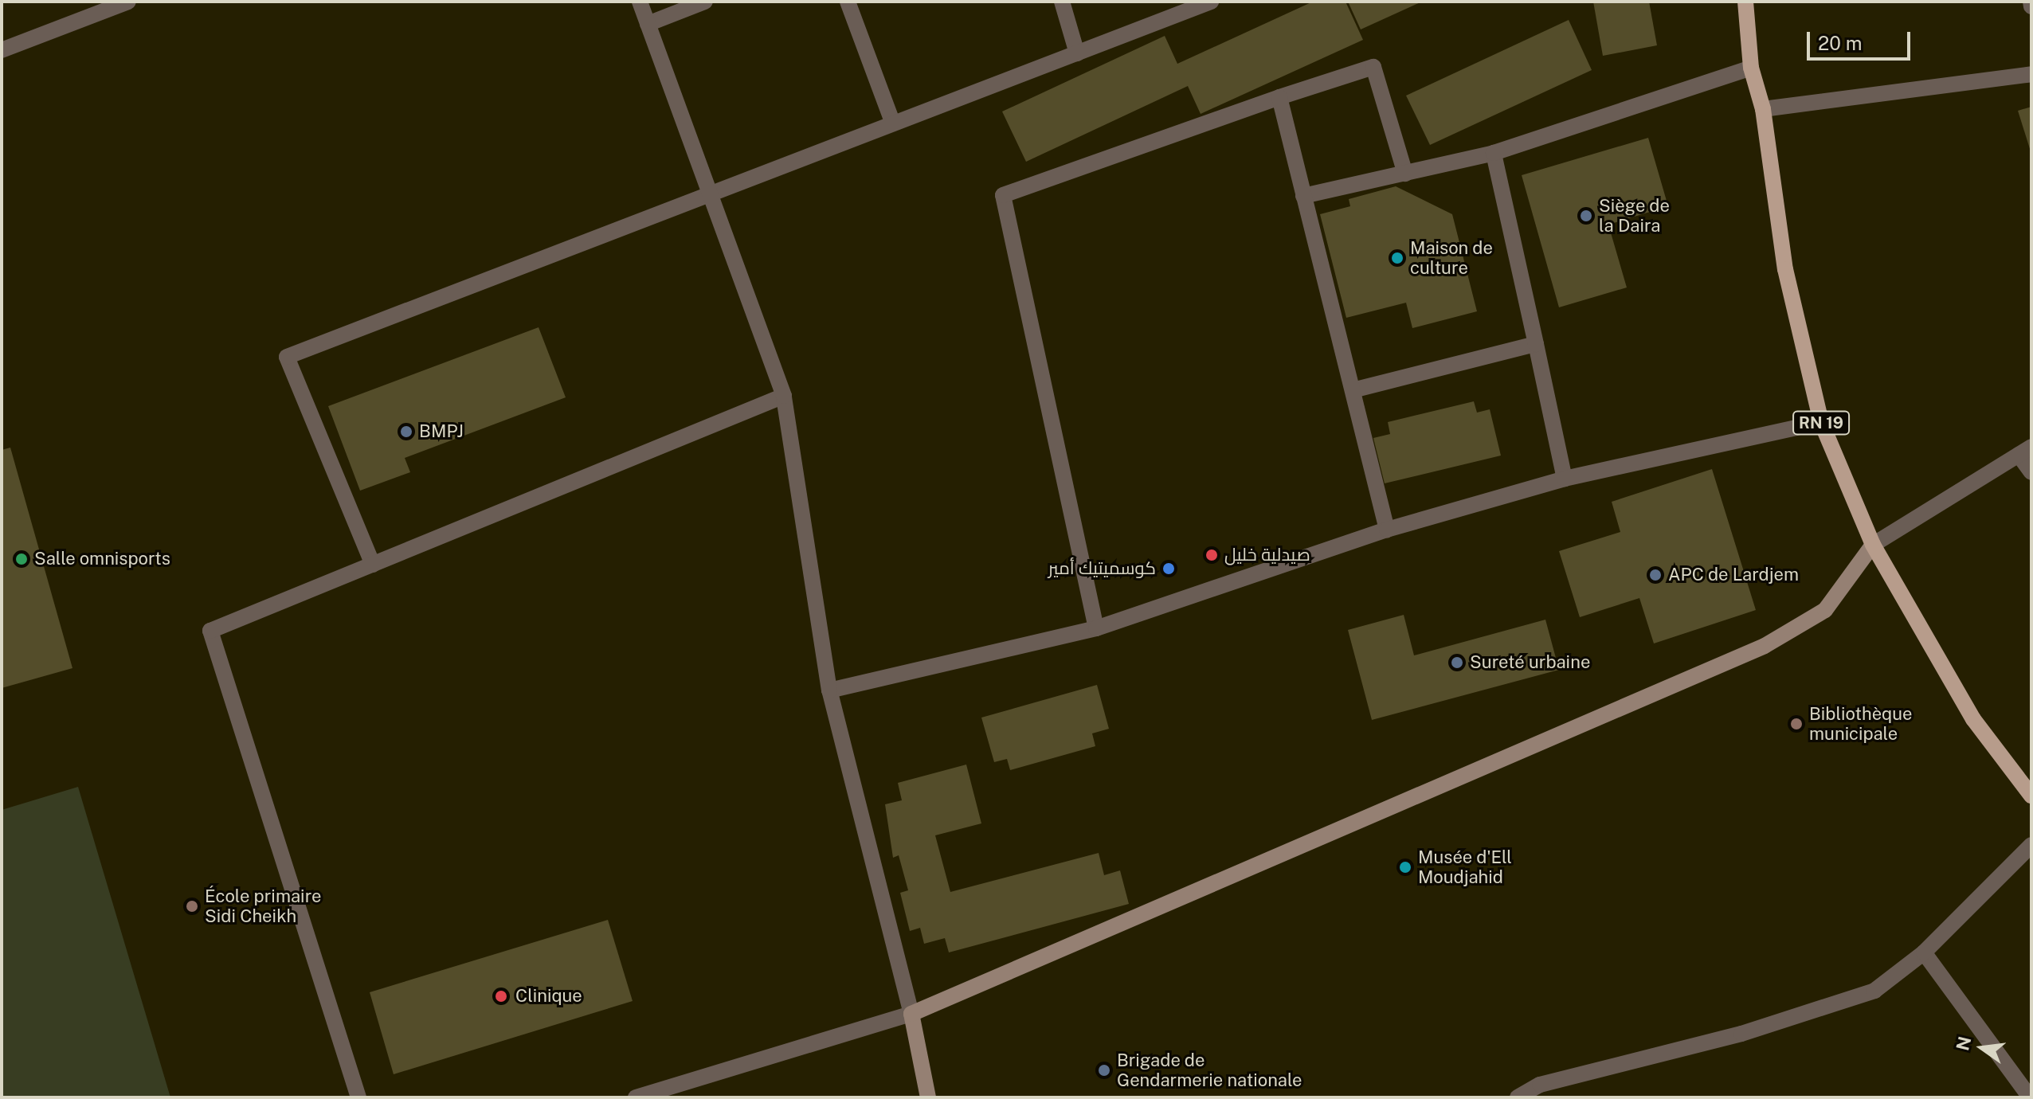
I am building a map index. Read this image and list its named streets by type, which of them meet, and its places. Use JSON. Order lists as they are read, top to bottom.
{
  "streets": {
    "main road": ["RN 19"]
  },
  "places": [
    "Siège de la Daira",
    "Maison de culture",
    "BMPJ",
    "صيدلية خليل",
    "Salle omnisports",
    "كوسميتيك أمير",
    "APC de Lardjem",
    "Sureté urbaine",
    "Bibliothèque municipale",
    "Musée d'Ell Moudjahid",
    "École primaire Sidi Cheikh",
    "Clinique",
    "Brigade de Gendarmerie nationale"
  ],
  "scale_bar": "20 m",
  "north": "left"
}
